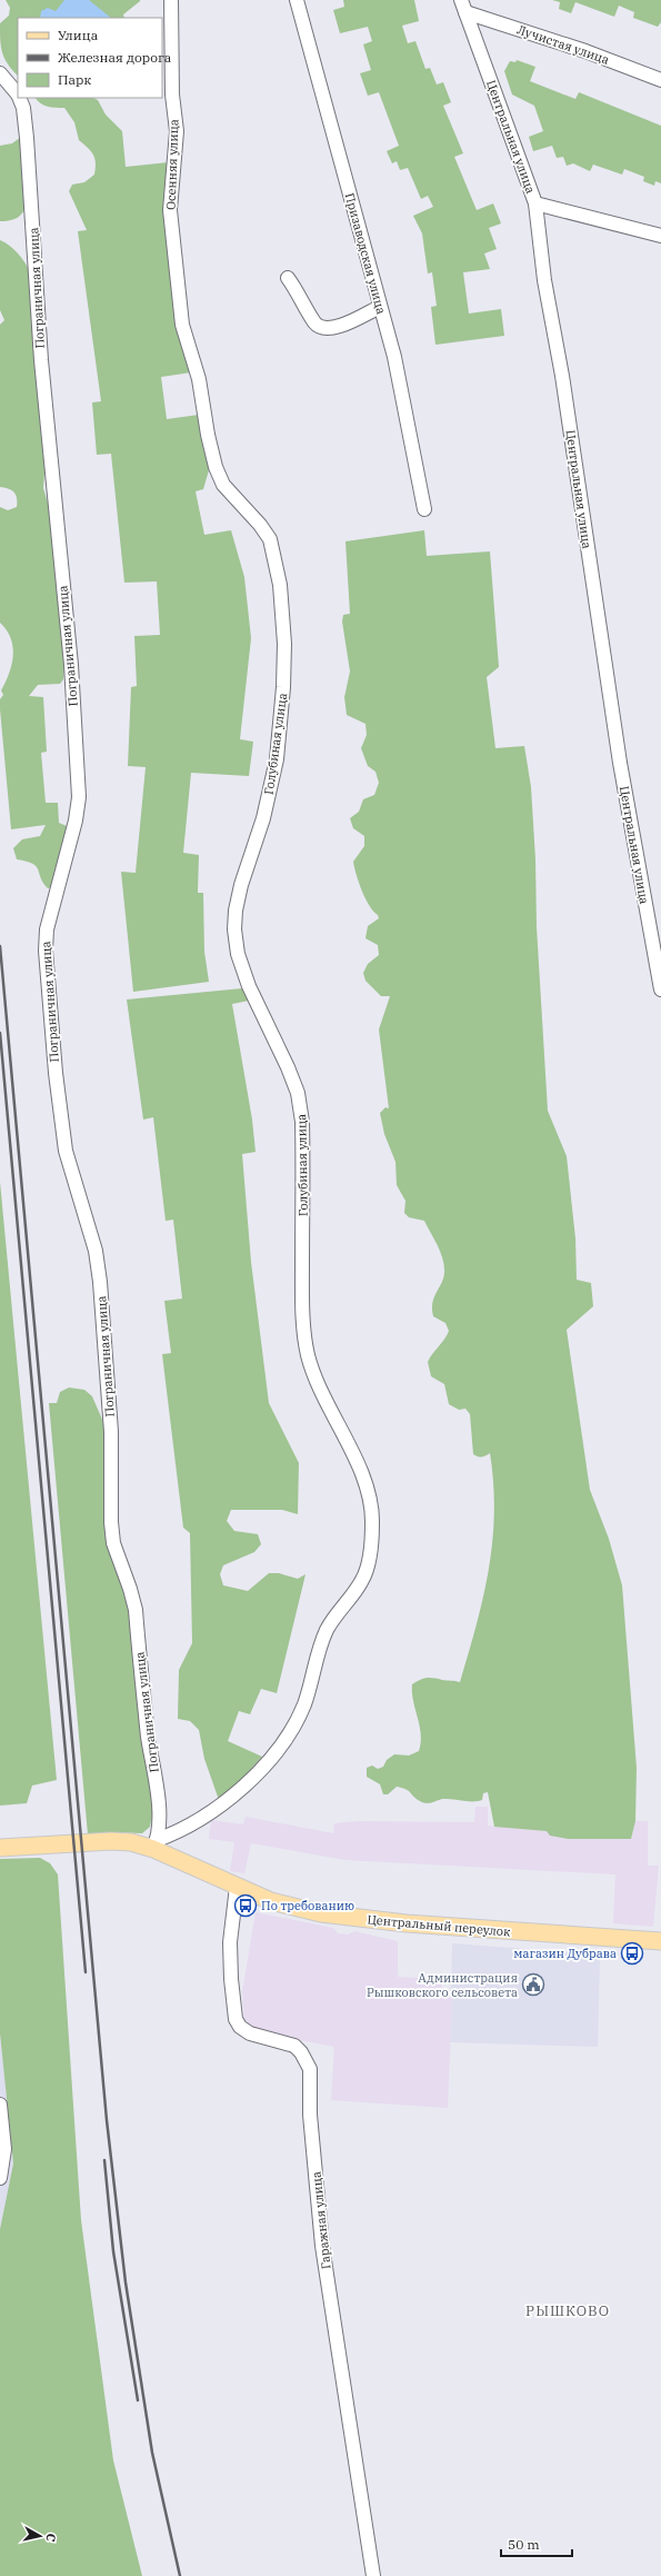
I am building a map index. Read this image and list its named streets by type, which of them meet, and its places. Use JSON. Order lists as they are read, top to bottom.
{
  "streets": {
    "main road": ["Центральный переулок"],
    "street": [
      "Лучистая улица",
      "Центральная улица",
      "Осенняя улица",
      "Призаводская улица",
      "Пограничная улица",
      "Голубиная улица",
      "Гаражная улица"
    ]
  },
  "crossings": [
    ["Лучистая улица", "Центральная улица"],
    ["Осенняя улица", "Голубиная улица"],
    ["Пограничная улица", "Голубиная улица"],
    ["Пограничная улица", "Центральный переулок"],
    ["Голубиная улица", "Центральный переулок"],
    ["Центральный переулок", "Гаражная улица"]
  ],
  "districts": ["РЫШКОВО"],
  "places": {
    "bus stop": ["По требованию", "магазин Дубрава"],
    "public building": ["Администрация Рышковского сельсовета"]
  },
  "legend": ["Улица", "Железная дорога", "Парк"],
  "scale_bar": "50 m",
  "north": "right"
}
